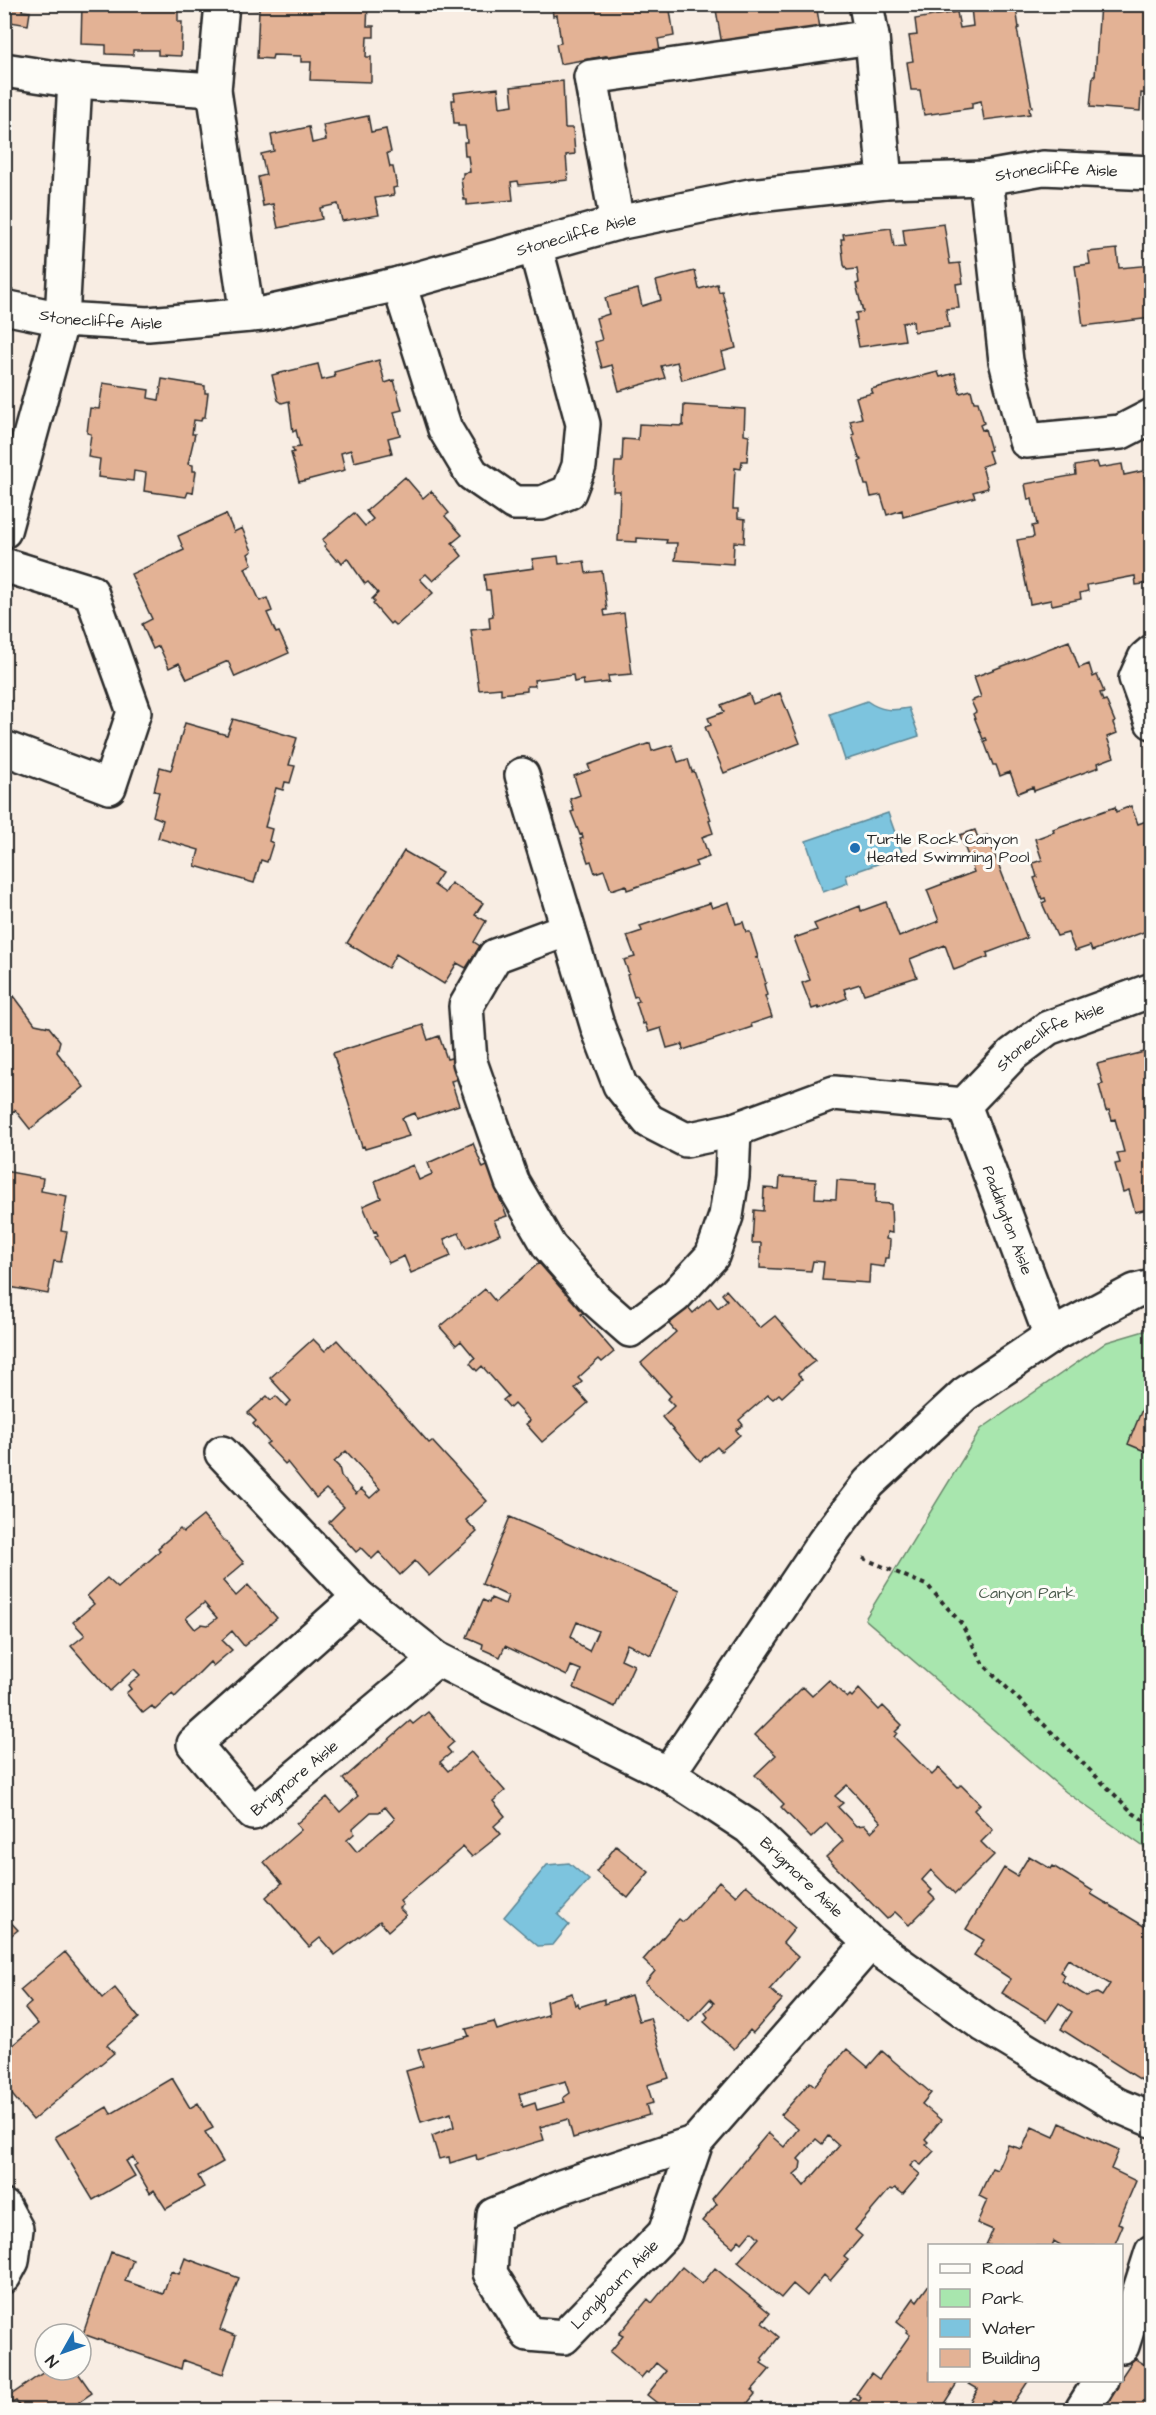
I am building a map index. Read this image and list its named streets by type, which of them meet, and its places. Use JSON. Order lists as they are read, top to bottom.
{
  "streets": {
    "street": [
      "Stonecliffe Aisle",
      "Paddington Aisle",
      "Brigmore Aisle",
      "Longbourn Aisle"
    ]
  },
  "crossings": [
    ["Stonecliffe Aisle", "Paddington Aisle"],
    ["Brigmore Aisle", "Longbourn Aisle"]
  ],
  "parks": ["Canyon Park"],
  "places": ["Turtle Rock Canyon Heated Swimming Pool"],
  "legend": [
    "Road",
    "Park",
    "Water",
    "Building"
  ],
  "north": "bottom left"
}
